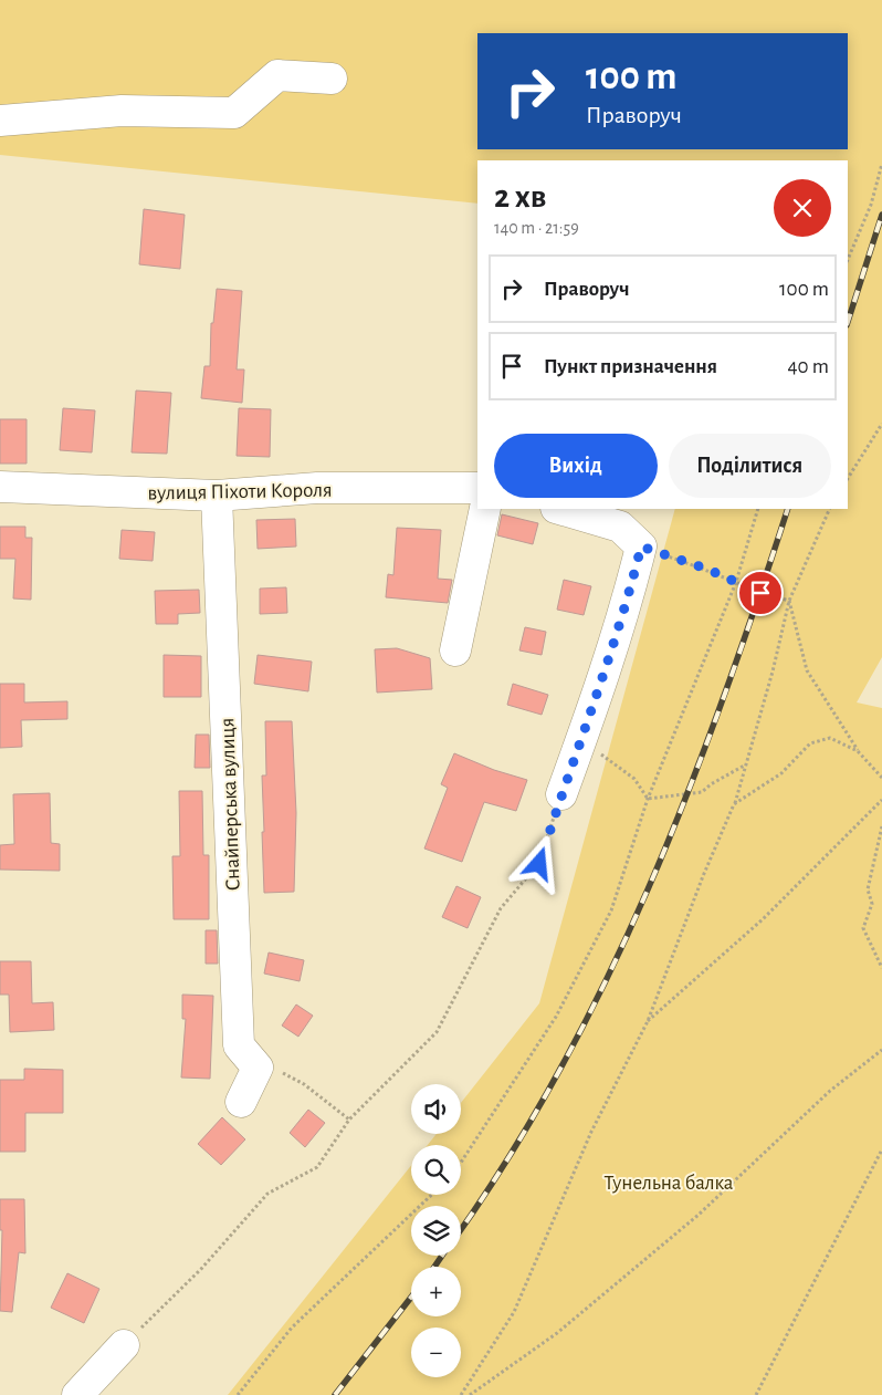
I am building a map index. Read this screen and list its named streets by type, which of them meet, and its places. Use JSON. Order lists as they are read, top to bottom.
{
  "streets": {
    "street": ["вулиця Піхоти Короля", "Снайперська вулиця"]
  },
  "crossings": [
    ["вулиця Піхоти Короля", "Снайперська вулиця"]
  ],
  "parks": ["Тунельна балка"],
  "page": {
    "turn": ["100 m", "Праворуч"],
    "heading": ["2 хв", "140 m · 21:59"],
    "list": [
      {
        "name": "Праворуч",
        "value": "100 m"
      },
      {
        "name": "Пункт призначення",
        "value": "40 m"
      }
    ],
    "buttons": ["Вихід", "Поділитися"],
    "map_buttons": ["+", "−"]
  }
}
